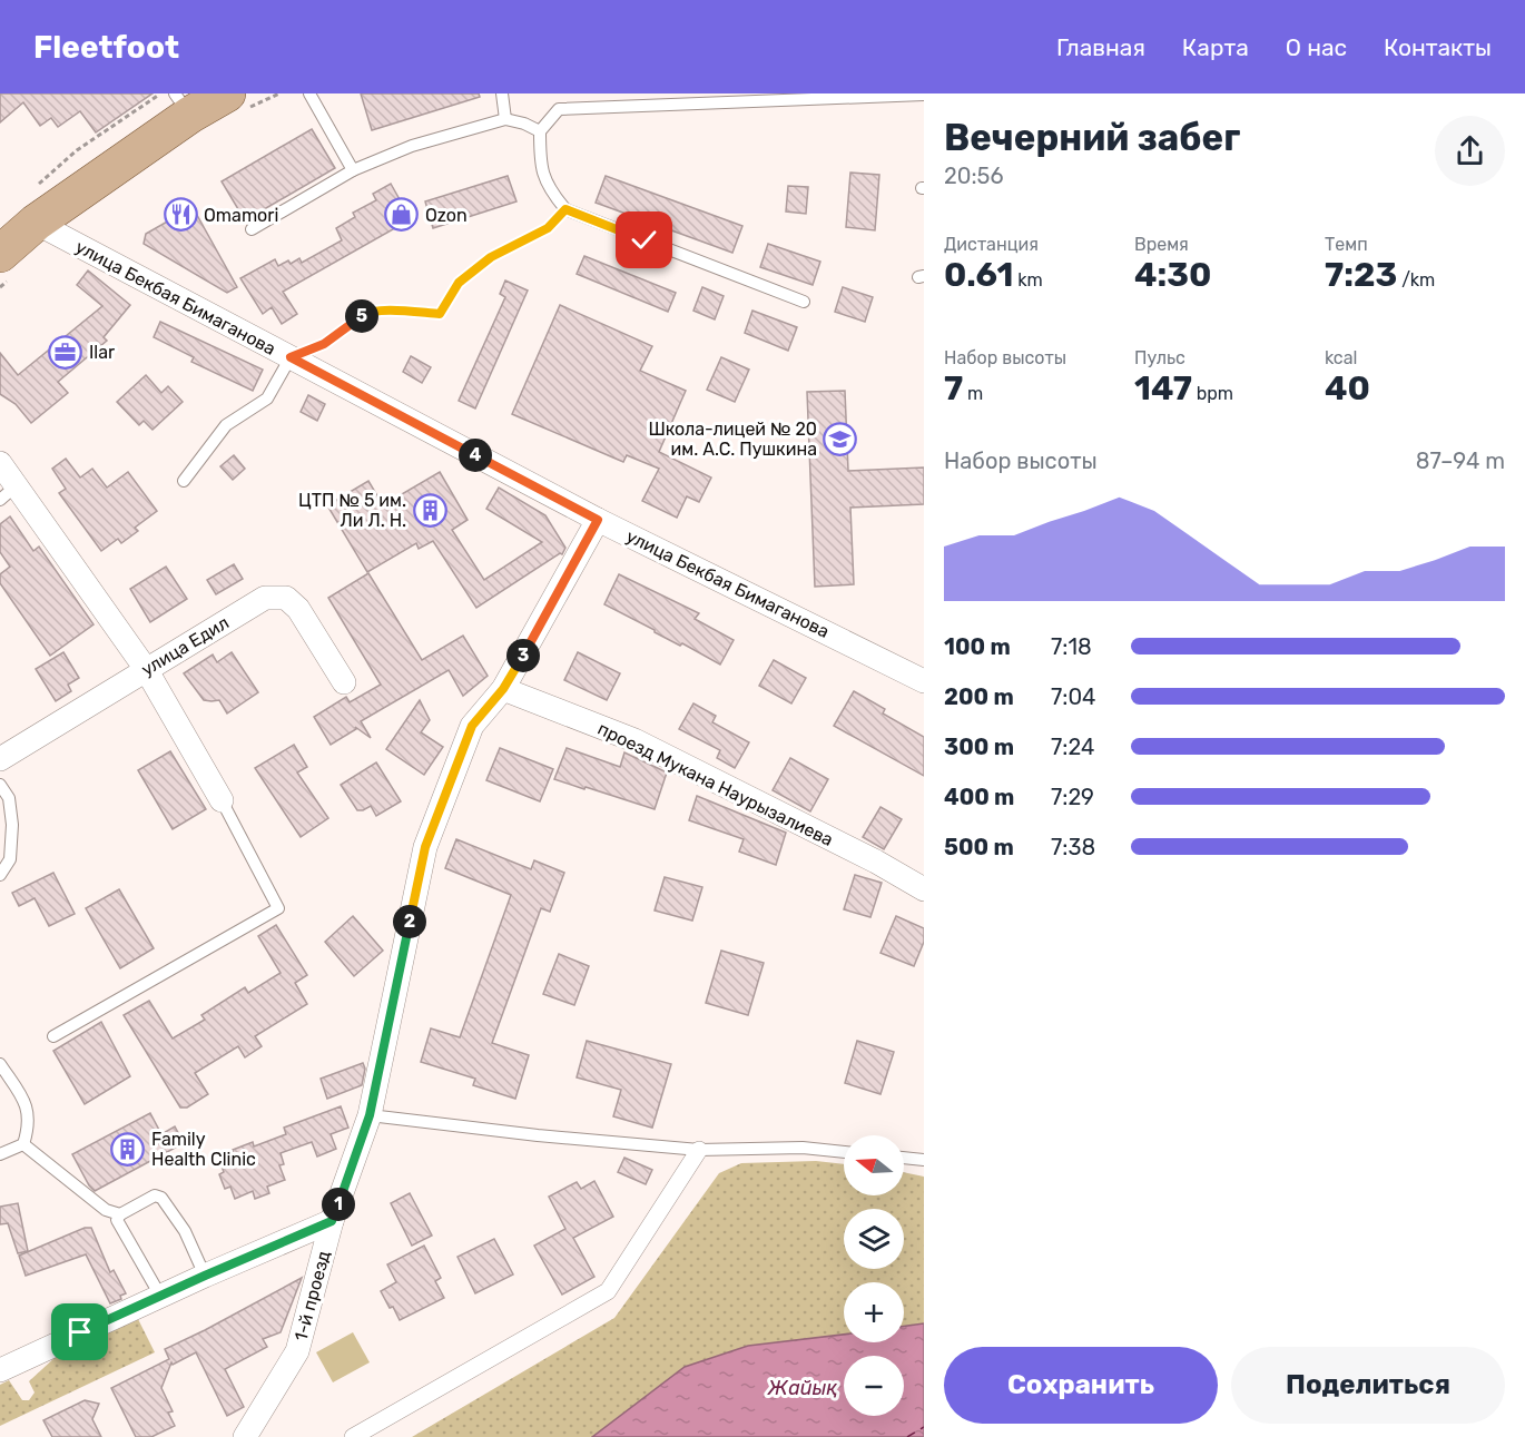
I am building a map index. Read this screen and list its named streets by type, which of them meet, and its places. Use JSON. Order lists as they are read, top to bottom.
{
  "streets": {
    "street": [
      "улица Бекбая Бимаганова",
      "улица Едил",
      "проезд Мукана Наурызалиева",
      "1-й проезд"
    ]
  },
  "crossings": [
    ["улица Бекбая Бимаганова", "1-й проезд"],
    ["проезд Мукана Наурызалиева", "1-й проезд"]
  ],
  "water": ["Жайық"],
  "places": {
    "restaurant": ["Omamori"],
    "shop": ["Ozon"],
    "office": ["Ilar"],
    "school or university": ["Школа-лицей № 20 им. А.С. Пушкина"],
    "building": ["ЦТП № 5 им. Ли Л. Н.", "Family Health Clinic"]
  },
  "north": "left",
  "page": {
    "header": "Fleetfoot",
    "nav": [
      "Главная",
      "Карта",
      "О нас",
      "Контакты"
    ],
    "heading": ["Вечерний забег", "20:56"],
    "stats": [
      ["Дистанция", "0.61 km"],
      ["Время", "4:30"],
      ["Темп", "7:23 /km"],
      ["Набор высоты", "7 m"],
      ["Пульс", "147 bpm"],
      ["kcal", "40"]
    ],
    "pins": [
      "5",
      "4",
      "3",
      "2",
      "1"
    ],
    "chart": ["Набор высоты", "87–94 m"],
    "list": [
      {
        "name": "100 m",
        "note": "7:18"
      },
      {
        "name": "200 m",
        "note": "7:04"
      },
      {
        "name": "300 m",
        "note": "7:24"
      },
      {
        "name": "400 m",
        "note": "7:29"
      },
      {
        "name": "500 m",
        "note": "7:38"
      }
    ],
    "map_buttons": ["+", "−"],
    "buttons": ["Сохранить", "Поделиться"]
  }
}
